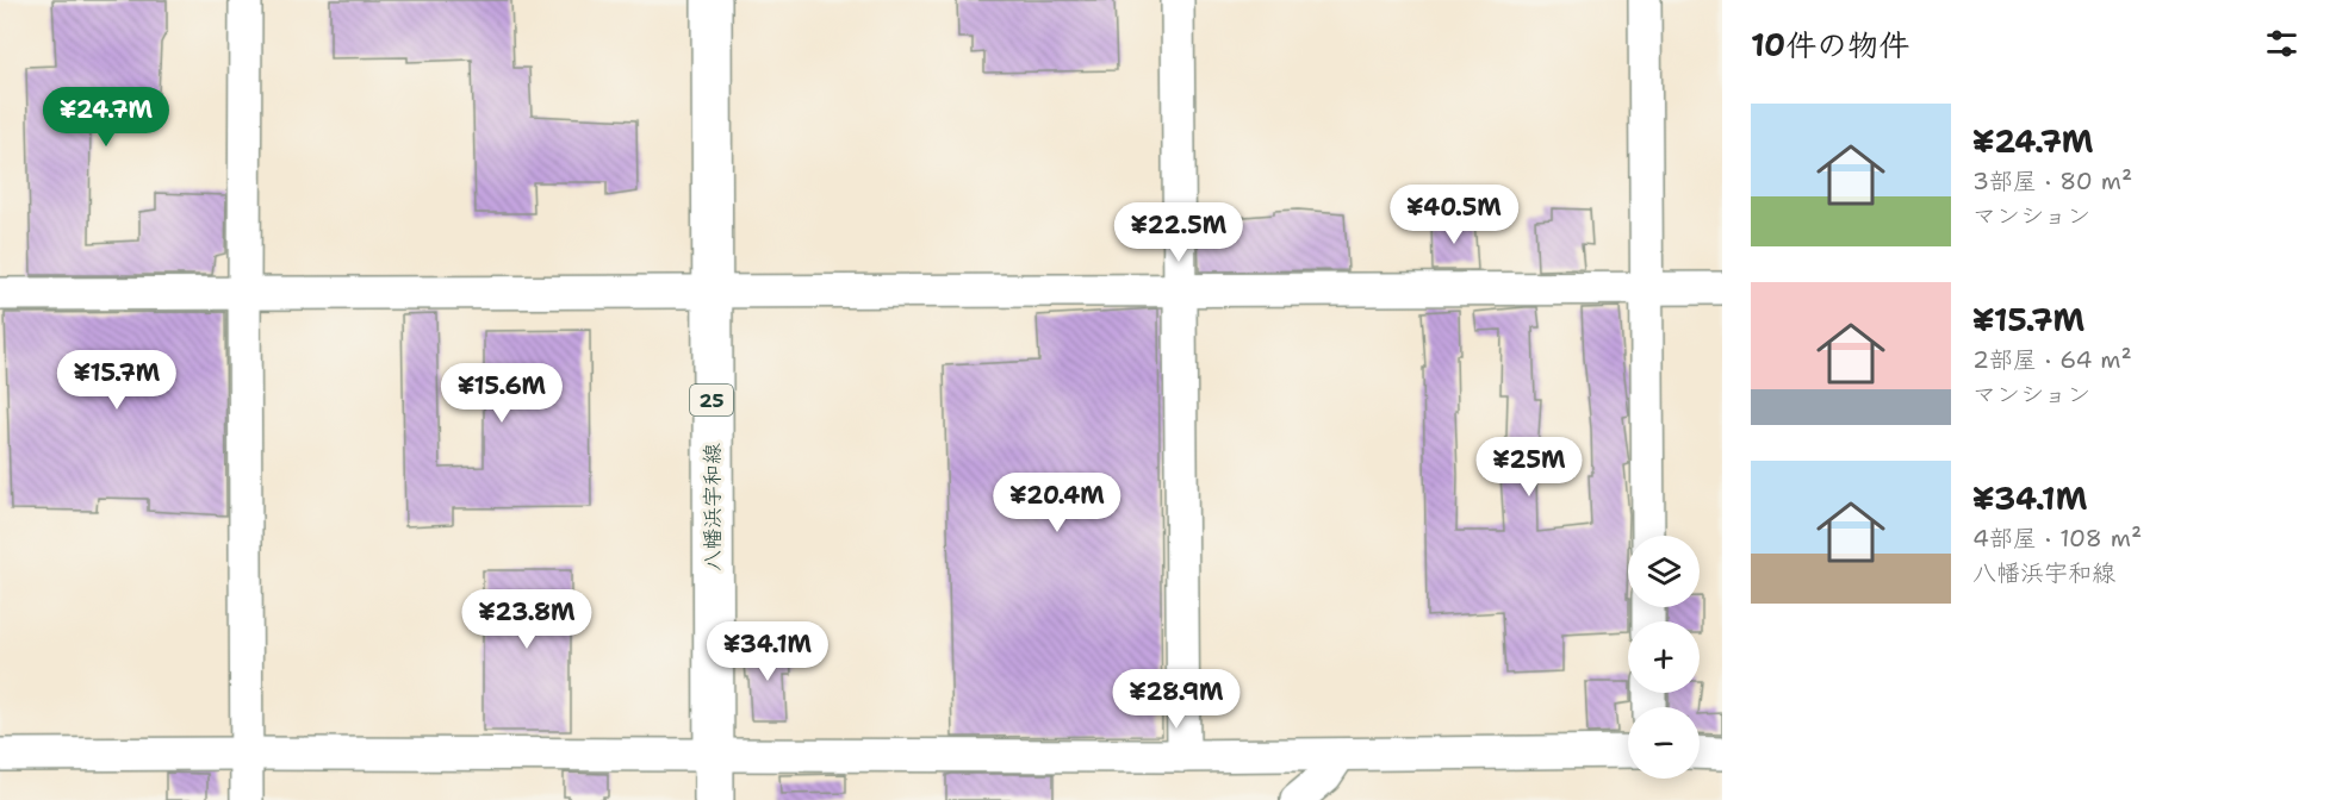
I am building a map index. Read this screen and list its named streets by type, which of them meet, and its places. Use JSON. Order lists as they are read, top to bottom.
{
  "streets": {
    "main road": ["25", "八幡浜宇和線"]
  },
  "page": {
    "heading": "10件の物件",
    "list": [
      {
        "name": "¥24.7M",
        "note": "3部屋 · 80 m² · マンション"
      },
      {
        "name": "¥15.7M",
        "note": "2部屋 · 64 m² · マンション"
      },
      {
        "name": "¥34.1M",
        "note": "4部屋 · 108 m² · 八幡浜宇和線"
      }
    ],
    "price": [
      "¥24.7M",
      "¥40.5M",
      "¥22.5M",
      "¥15.7M",
      "¥15.6M",
      "¥25M",
      "¥20.4M",
      "¥23.8M",
      "¥34.1M",
      "¥28.9M"
    ],
    "map_buttons": ["+", "−"]
  }
}
